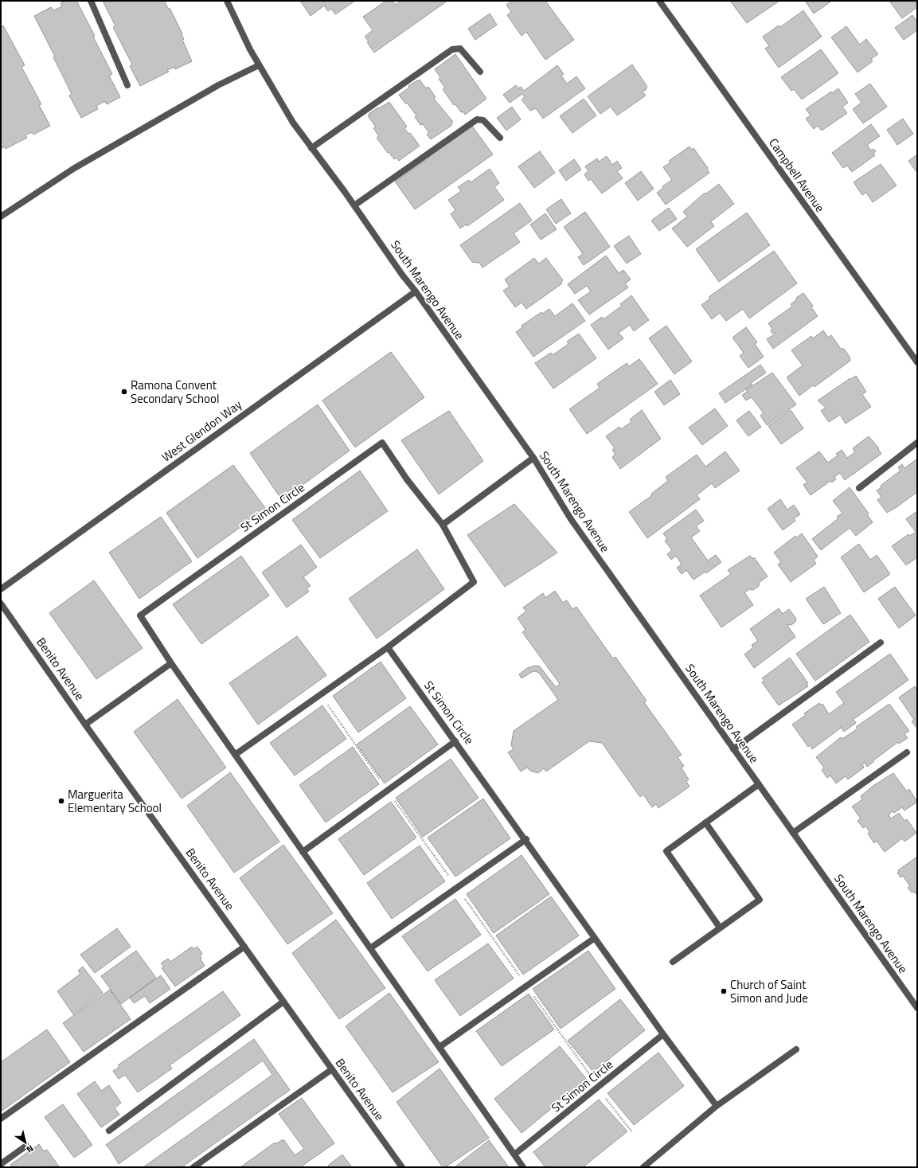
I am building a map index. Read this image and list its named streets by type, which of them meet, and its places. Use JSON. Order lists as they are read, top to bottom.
{
  "streets": {
    "street": [
      "Campbell Avenue",
      "South Marengo Avenue",
      "West Glendon Way",
      "St Simon Circle",
      "Benito Avenue"
    ]
  },
  "crossings": [
    ["South Marengo Avenue", "West Glendon Way"]
  ],
  "places": ["Ramona Convent Secondary School", "Marguerita Elementary School", "Church of Saint Simon and Jude"],
  "north": "bottom right"
}
